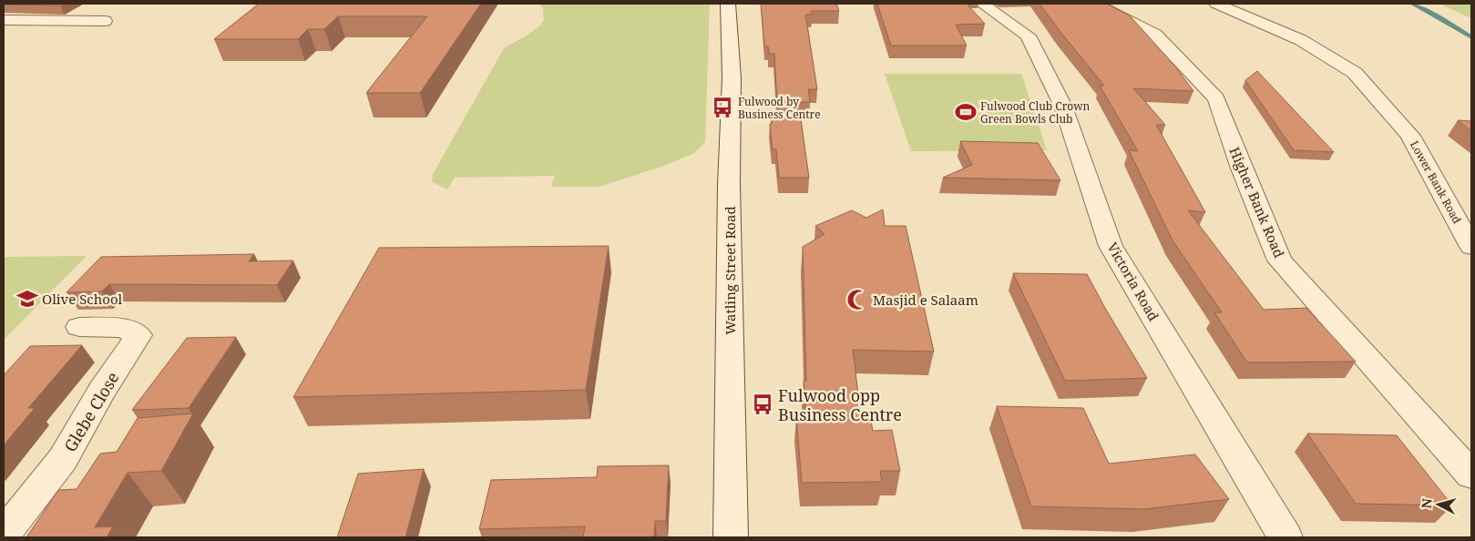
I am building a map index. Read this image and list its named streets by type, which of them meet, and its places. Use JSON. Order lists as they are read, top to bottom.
{
  "streets": {
    "street": [
      "Lower Bank Road",
      "Higher Bank Road",
      "Watling Street Road",
      "Victoria Road",
      "Glebe Close"
    ]
  },
  "places": {
    "bus stop": ["Fulwood by Business Centre", "Fulwood opp Business Centre"],
    "sports": ["Fulwood Club Crown Green Bowls Club"],
    "school or university": ["Olive School"],
    "mosque": ["Masjid e Salaam"]
  },
  "north": "left"
}
